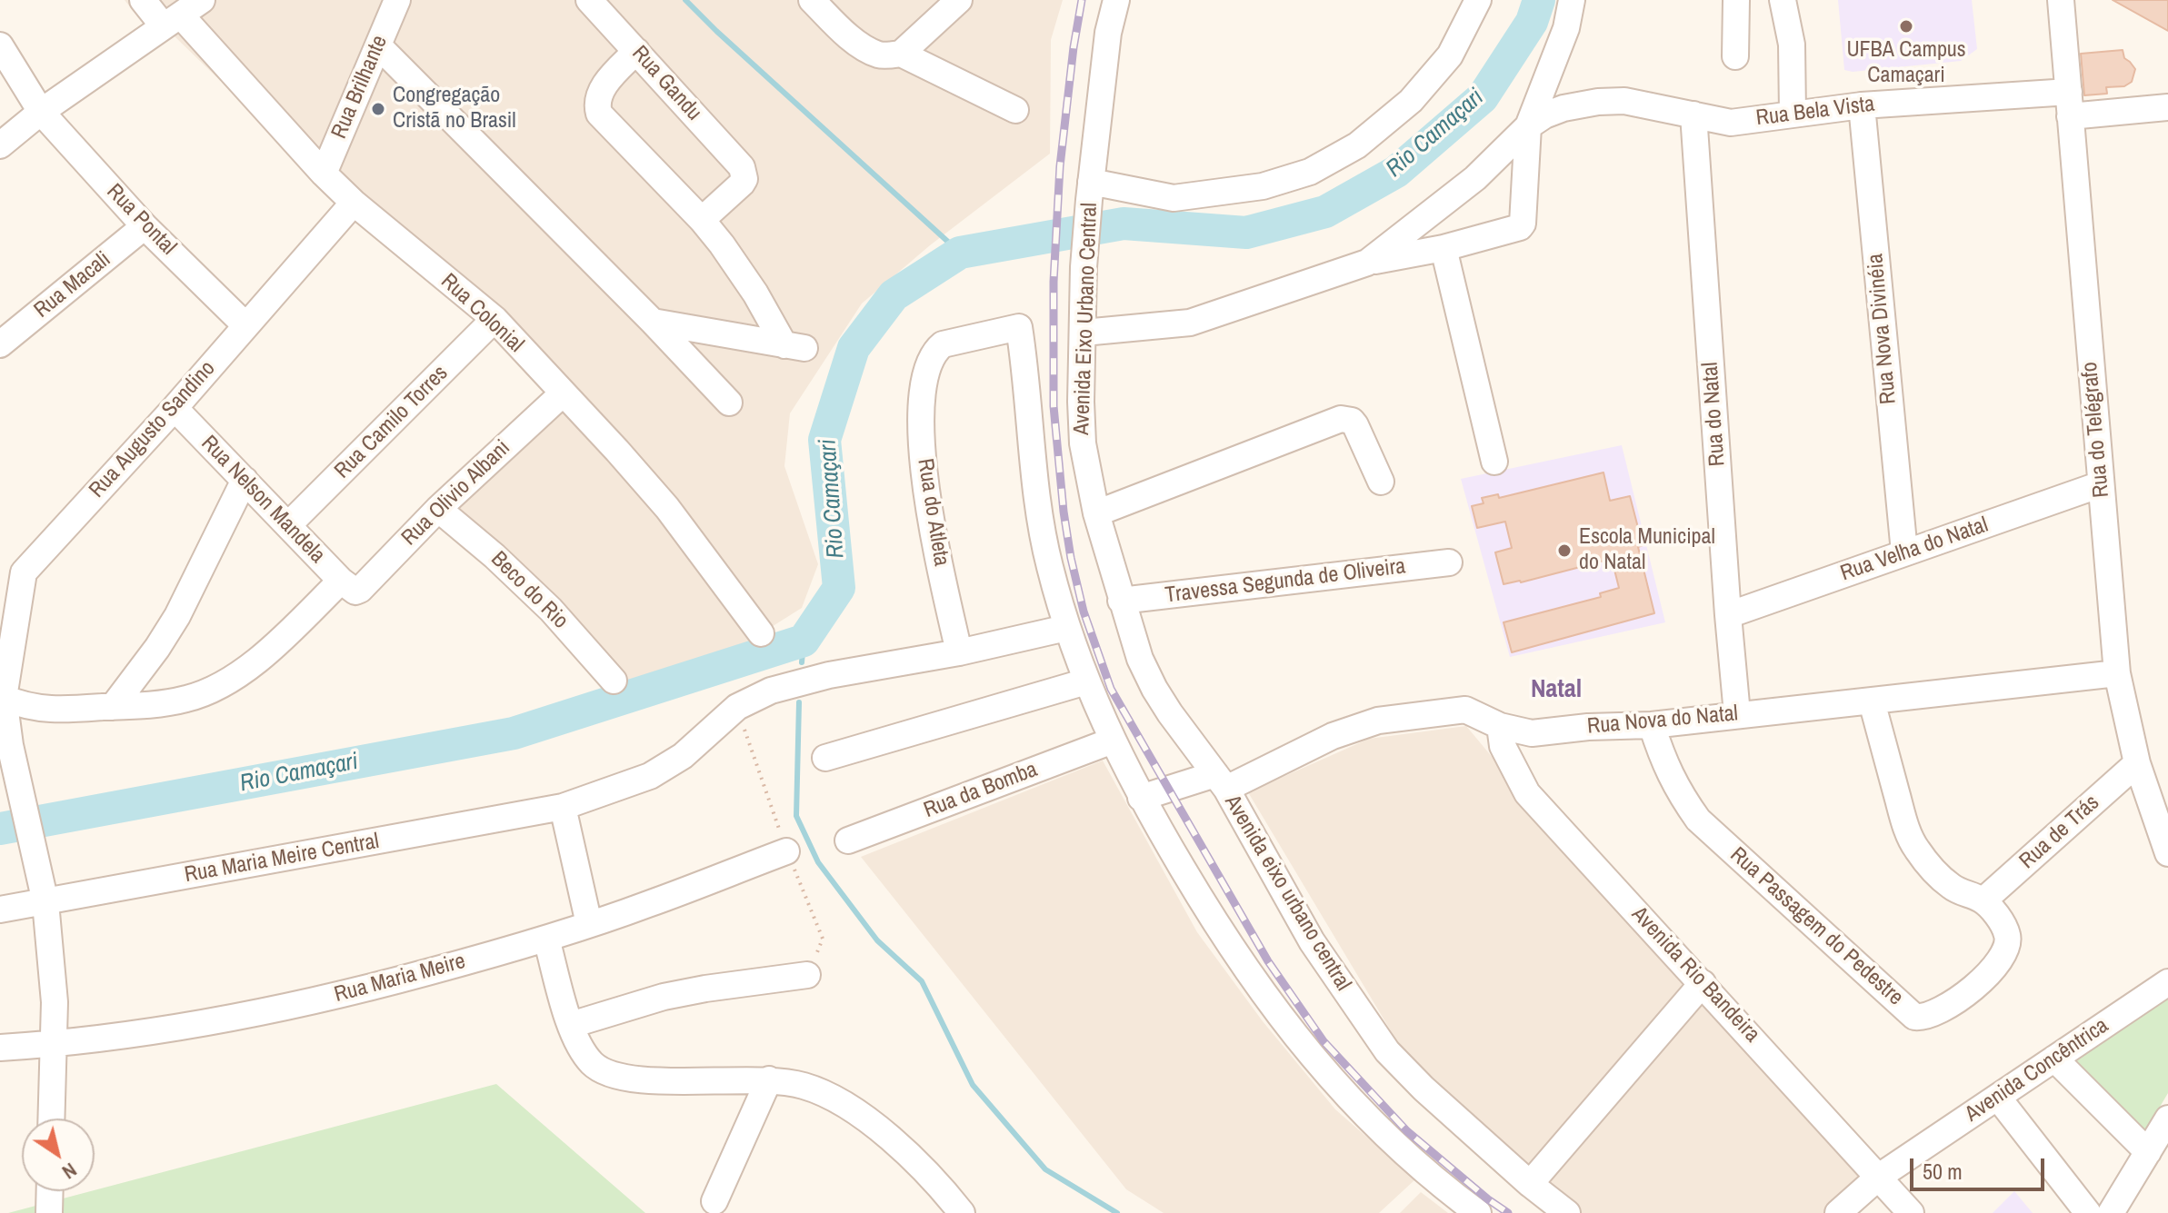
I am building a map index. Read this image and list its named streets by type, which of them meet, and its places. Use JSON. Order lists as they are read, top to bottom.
{
  "streets": {
    "street": [
      "Rua Gandu",
      "Rua Brilhante",
      "Rua Bela Vista",
      "Rua Pontal",
      "Rua Macali",
      "Rua Colonial",
      "Avenida Eixo Urbano Central",
      "Rua Nova Divinéia",
      "Rua do Natal",
      "Rua Camilo Torres",
      "Rua Augusto Sandino",
      "Rua do Telégrafo",
      "Rua Olivio Albani",
      "Rua Nelson Mandela",
      "Rua do Atleta",
      "Rua Velha do Natal",
      "Travessa Segunda de Oliveira",
      "Beco do Rio",
      "Rua Nova do Natal",
      "Rua da Bomba",
      "Rua de Trás",
      "Rua Maria Meire Central",
      "Avenida eixo urbano central",
      "Rua Passagem do Pedestre",
      "Avenida Rio Bandeira",
      "Rua Maria Meire",
      "Avenida Concêntrica"
    ]
  },
  "crossings": [
    ["Rua Brilhante", "Rua Colonial"],
    ["Rua Bela Vista", "Rua Nova Divinéia"],
    ["Rua Bela Vista", "Rua do Natal"],
    ["Rua Bela Vista", "Rua do Telégrafo"],
    ["Rua Pontal", "Rua Macali"],
    ["Rua Pontal", "Rua Augusto Sandino"],
    ["Rua Colonial", "Rua Camilo Torres"],
    ["Rua Colonial", "Rua Augusto Sandino"],
    ["Rua Colonial", "Rua Olivio Albani"],
    ["Avenida Eixo Urbano Central", "Travessa Segunda de Oliveira"],
    ["Avenida Eixo Urbano Central", "Avenida eixo urbano central"],
    ["Rua Nova Divinéia", "Rua Velha do Natal"],
    ["Rua do Natal", "Rua Velha do Natal"],
    ["Rua do Natal", "Rua Nova do Natal"],
    ["Rua Camilo Torres", "Rua Nelson Mandela"],
    ["Rua Augusto Sandino", "Rua Olivio Albani"],
    ["Rua Augusto Sandino", "Rua Nelson Mandela"],
    ["Rua Augusto Sandino", "Rua Maria Meire Central"],
    ["Rua Augusto Sandino", "Rua Maria Meire"],
    ["Rua do Telégrafo", "Rua Velha do Natal"],
    ["Rua do Telégrafo", "Rua Nova do Natal"],
    ["Rua do Telégrafo", "Rua de Trás"],
    ["Rua Olivio Albani", "Rua Nelson Mandela"],
    ["Rua Olivio Albani", "Beco do Rio"],
    ["Rua do Atleta", "Rua Maria Meire Central"],
    ["Travessa Segunda de Oliveira", "Avenida eixo urbano central"],
    ["Rua Nova do Natal", "Avenida eixo urbano central"],
    ["Rua Nova do Natal", "Rua Passagem do Pedestre"],
    ["Rua Nova do Natal", "Avenida Rio Bandeira"],
    ["Rua de Trás", "Rua Passagem do Pedestre"],
    ["Avenida Rio Bandeira", "Avenida Concêntrica"]
  ],
  "districts": ["Natal"],
  "water": ["Rio Camaçari"],
  "places": ["UFBA Campus Camaçari", "Congregação Cristã no Brasil", "Escola Municipal do Natal"],
  "scale_bar": "50 m",
  "north": "bottom right"
}
